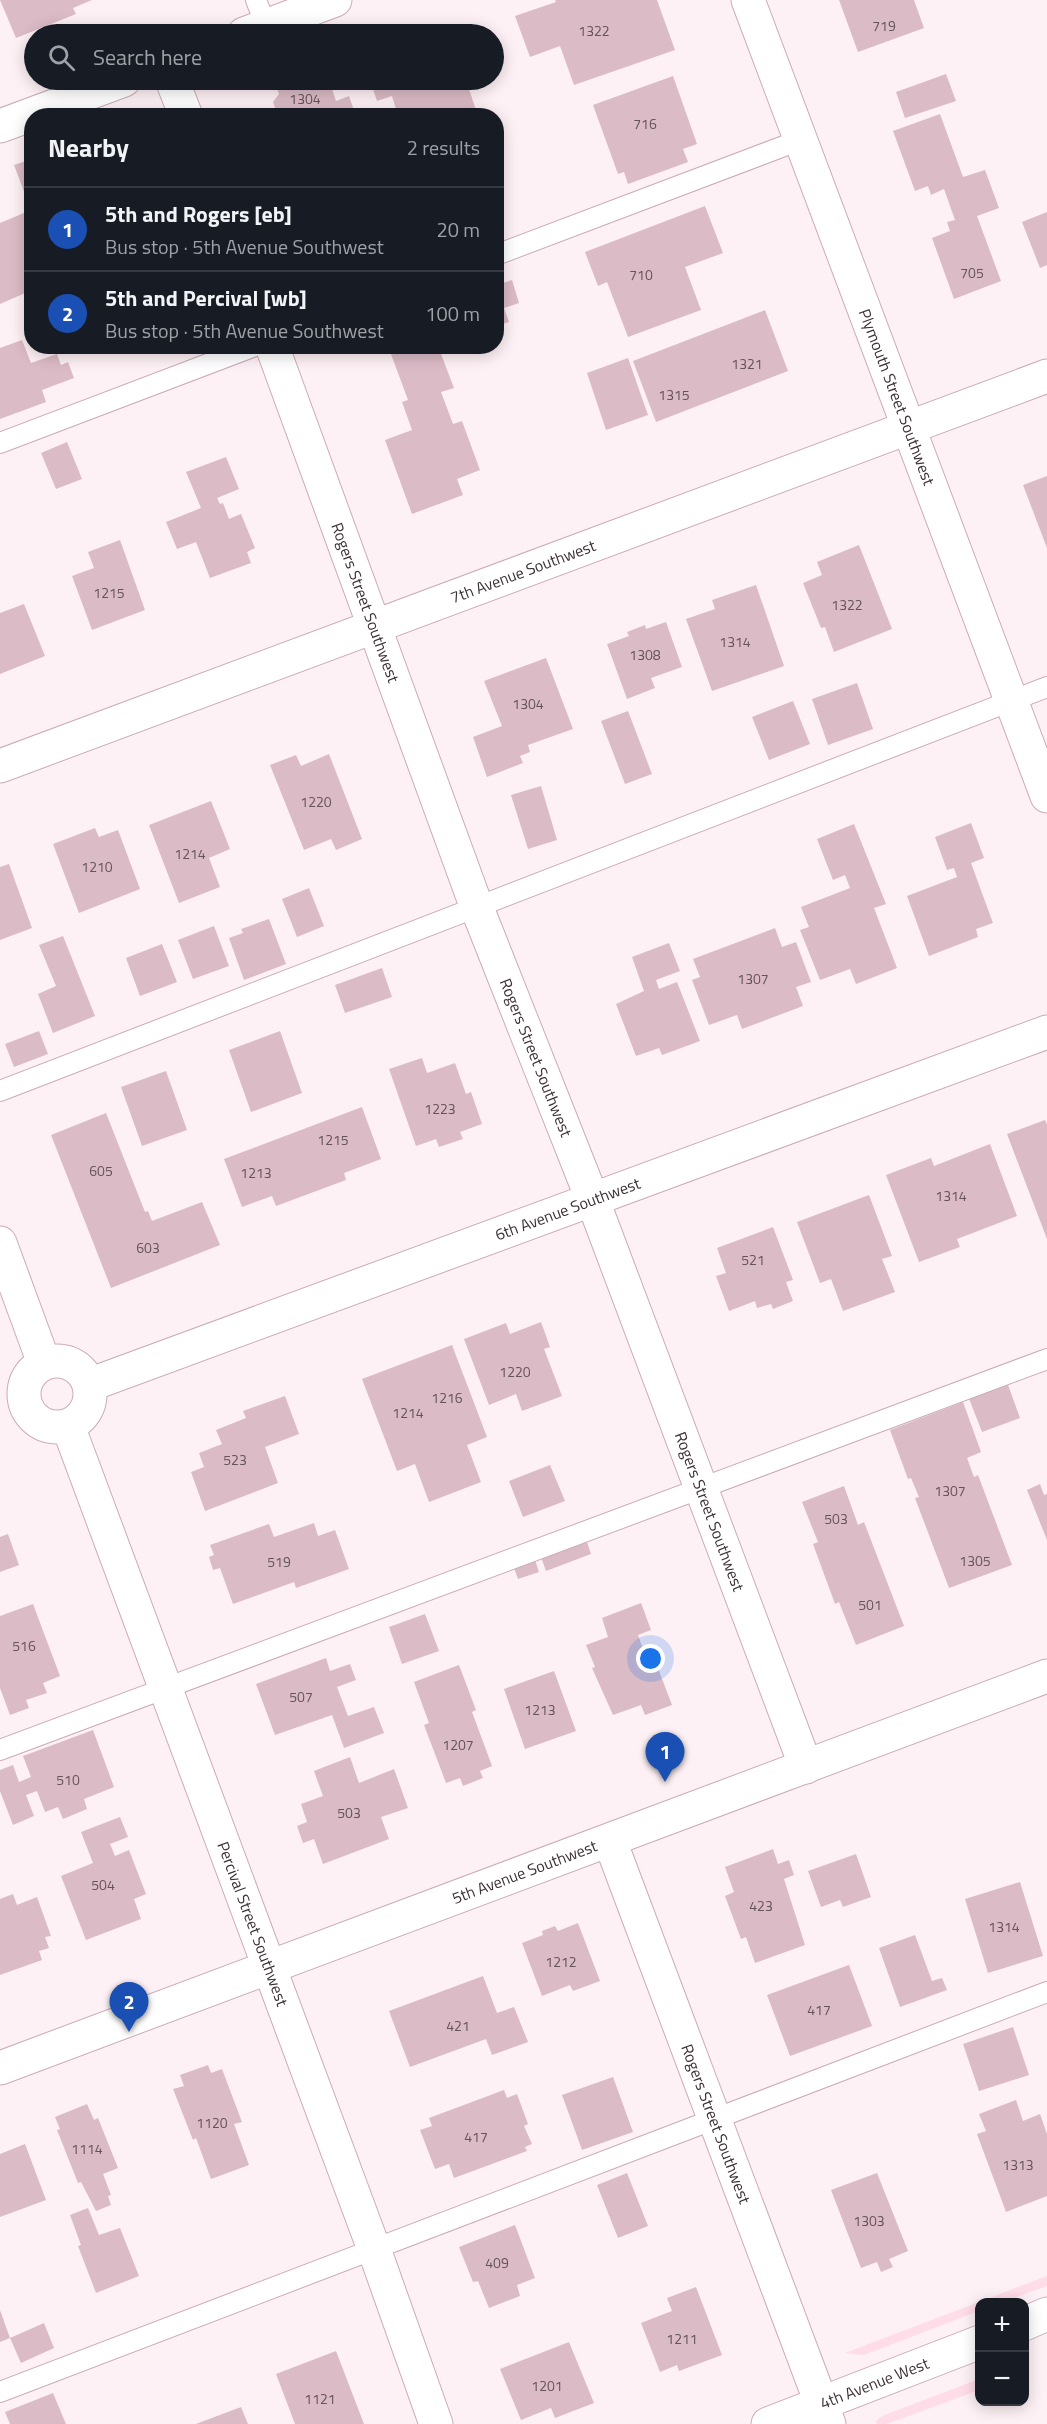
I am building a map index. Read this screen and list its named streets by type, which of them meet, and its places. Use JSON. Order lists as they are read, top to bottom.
{
  "streets": {
    "street": [
      "Plymouth Street Southwest",
      "7th Avenue Southwest",
      "Rogers Street Southwest",
      "6th Avenue Southwest",
      "5th Avenue Southwest",
      "Percival Street Southwest",
      "4th Avenue West"
    ]
  },
  "crossings": [
    ["Plymouth Street Southwest", "7th Avenue Southwest"],
    ["7th Avenue Southwest", "Rogers Street Southwest"],
    ["Rogers Street Southwest", "6th Avenue Southwest"],
    ["Rogers Street Southwest", "5th Avenue Southwest"],
    ["Rogers Street Southwest", "4th Avenue West"],
    ["6th Avenue Southwest", "Percival Street Southwest"],
    ["5th Avenue Southwest", "Percival Street Southwest"]
  ],
  "house_numbers": [
    "719",
    "1322",
    "1304",
    "716",
    "705",
    "710",
    "1321",
    "1315",
    "1215",
    "1322",
    "1314",
    "1308",
    "1304",
    "1220",
    "1214",
    "1210",
    "1307",
    "1223",
    "1215",
    "605",
    "1213",
    "1314",
    "603",
    "521",
    "1220",
    "1216",
    "1214",
    "523",
    "1307",
    "503",
    "1305",
    "519",
    "501",
    "516",
    "507",
    "1213",
    "1207",
    "510",
    "503",
    "504",
    "423",
    "1314",
    "1212",
    "417",
    "421",
    "1120",
    "417",
    "1114",
    "1313",
    "1303",
    "409",
    "1211",
    "1201",
    "1121"
  ],
  "page": {
    "search": "Search here",
    "heading": ["Nearby", "2 results"],
    "list": [
      {
        "mark": "1",
        "name": "5th and Rogers [eb]",
        "note": "Bus stop · 5th Avenue Southwest",
        "value": "20 m"
      },
      {
        "mark": "2",
        "name": "5th and Percival [wb]",
        "note": "Bus stop · 5th Avenue Southwest",
        "value": "100 m"
      }
    ],
    "pins": ["1", "2"],
    "map_buttons": ["+", "−"]
  }
}
